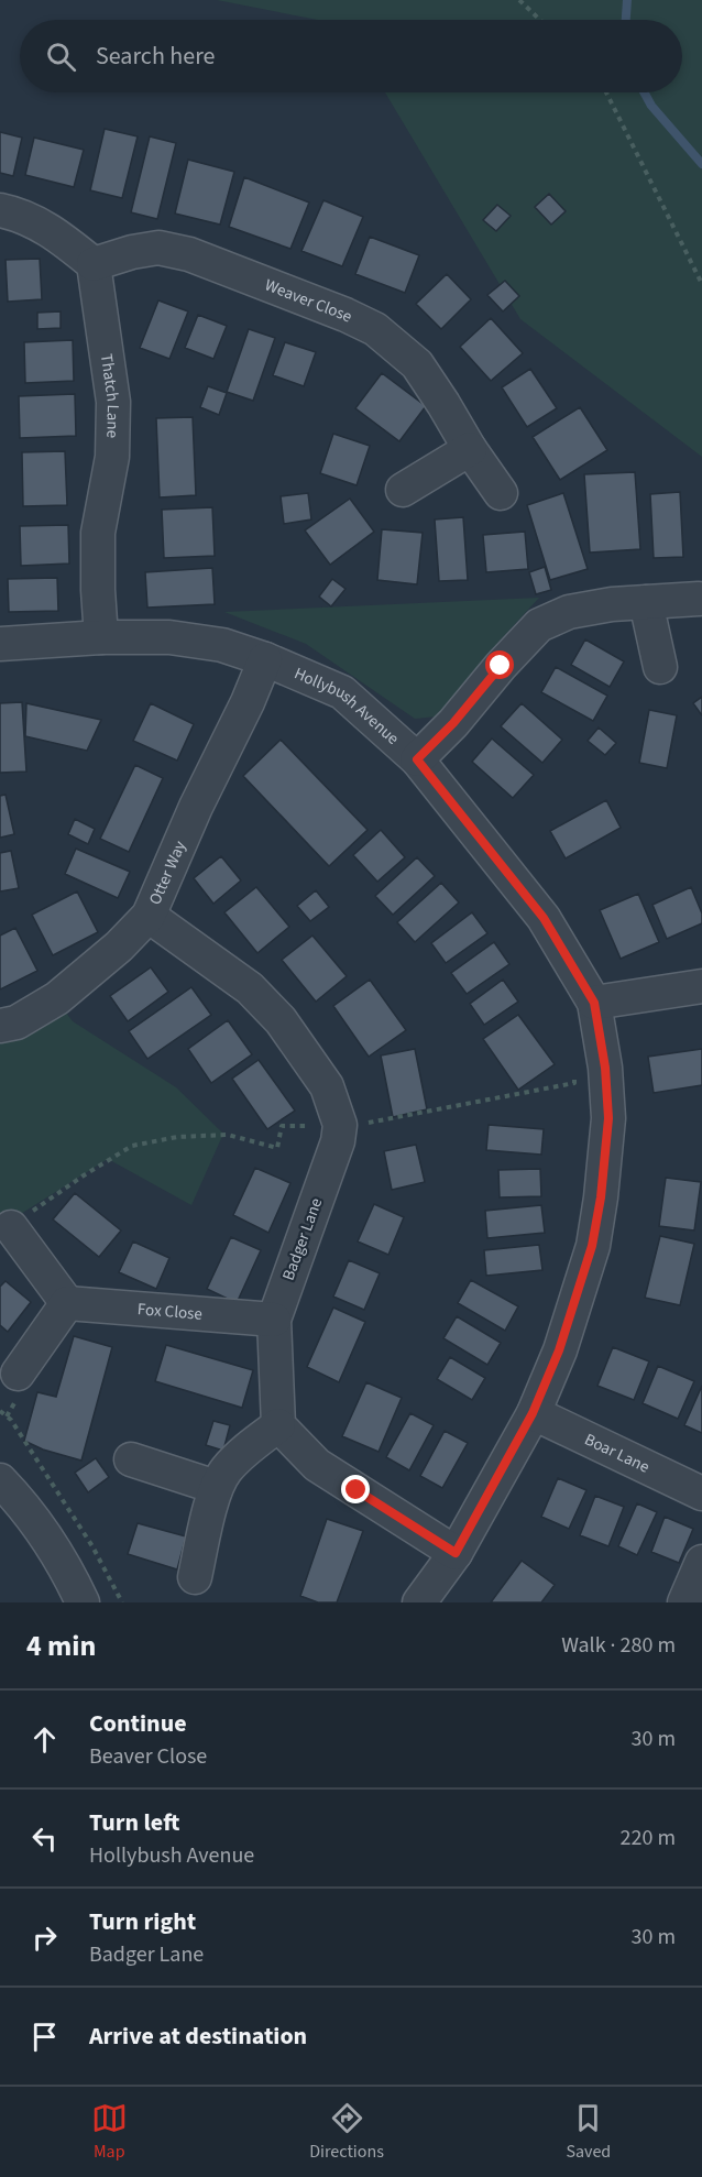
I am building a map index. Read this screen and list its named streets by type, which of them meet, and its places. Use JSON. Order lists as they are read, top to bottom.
{
  "streets": {
    "street": [
      "Weaver Close",
      "Thatch Lane",
      "Hollybush Avenue",
      "Otter Way",
      "Badger Lane",
      "Fox Close",
      "Boar Lane"
    ]
  },
  "crossings": [
    ["Weaver Close", "Thatch Lane"],
    ["Thatch Lane", "Hollybush Avenue"],
    ["Hollybush Avenue", "Otter Way"],
    ["Hollybush Avenue", "Boar Lane"],
    ["Badger Lane", "Fox Close"]
  ],
  "page": {
    "search": "Search here",
    "heading": ["4 min", "Walk · 280 m"],
    "list": [
      ["Continue", "Beaver Close", "30 m"],
      ["Turn left", "Hollybush Avenue", "220 m"],
      ["Turn right", "Badger Lane", "30 m"],
      "Arrive at destination"
    ],
    "nav": ["Map", "Directions", "Saved"]
  }
}
